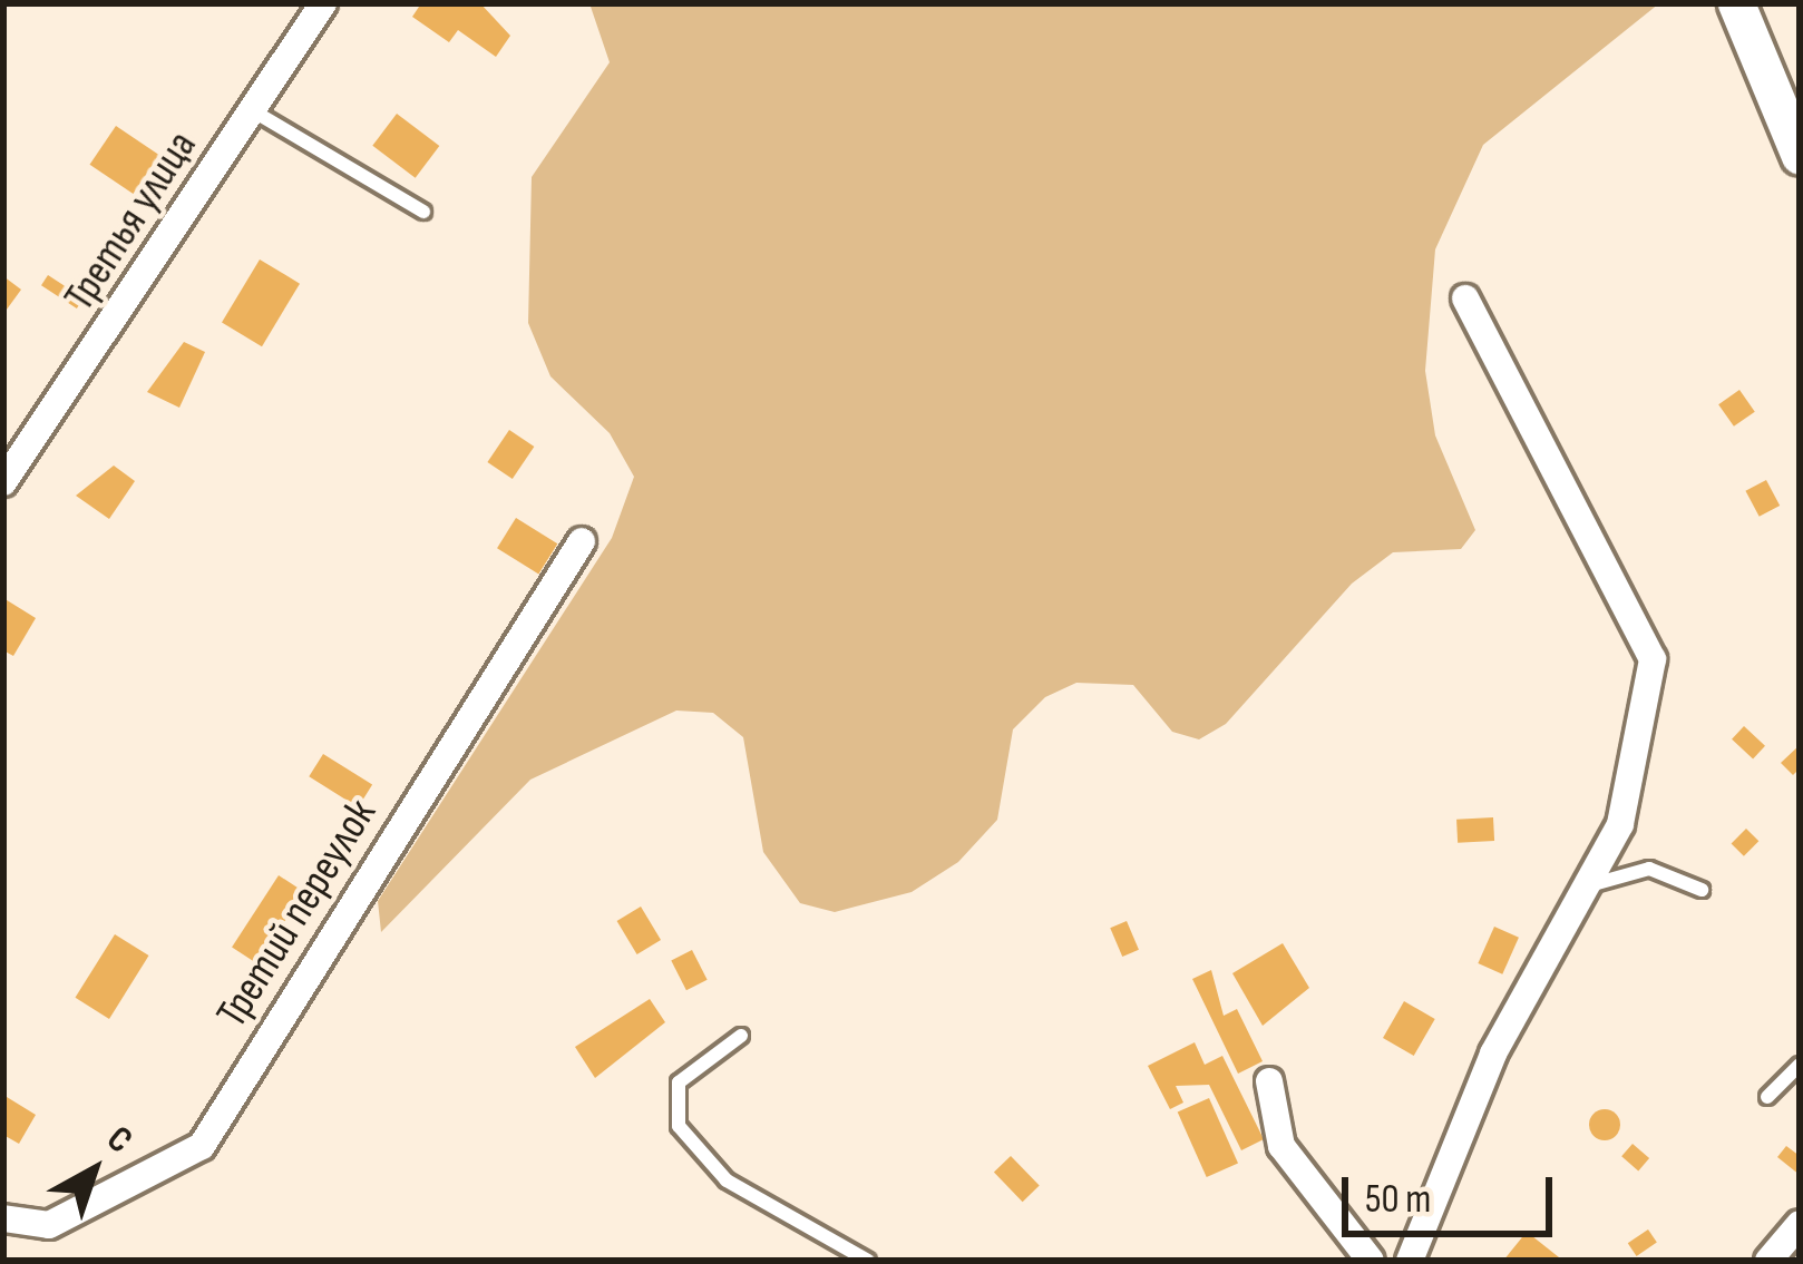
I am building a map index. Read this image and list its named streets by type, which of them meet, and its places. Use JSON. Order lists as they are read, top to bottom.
{
  "streets": {
    "street": ["Третья улица", "Третий переулок"]
  },
  "scale_bar": "50 m",
  "north": "top right"
}
